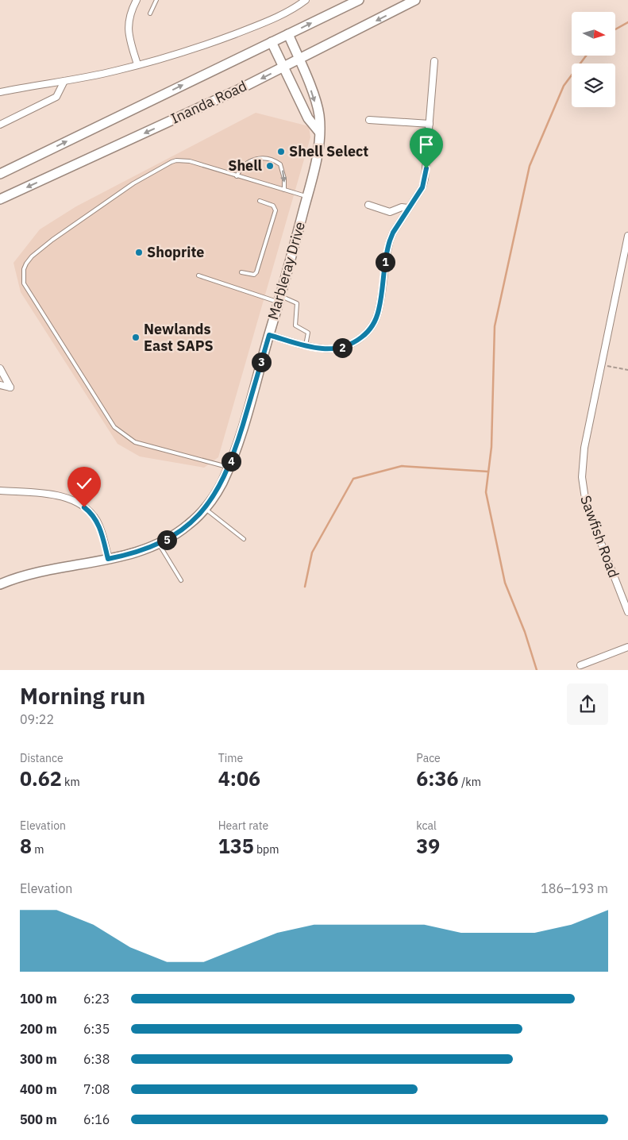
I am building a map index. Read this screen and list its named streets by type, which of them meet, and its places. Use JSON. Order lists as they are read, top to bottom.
{
  "streets": {
    "main road": ["Inanda Road", "Marbleray Drive"],
    "street": ["Sawfish Road"]
  },
  "crossings": [
    ["Inanda Road", "Marbleray Drive"]
  ],
  "places": [
    "Shell Select",
    "Shell",
    "Shoprite",
    "Newlands East SAPS"
  ],
  "north": "right",
  "page": {
    "pins": [
      "1",
      "2",
      "3",
      "4",
      "5"
    ],
    "heading": ["Morning run", "09:22"],
    "stats": [
      ["Distance", "0.62 km"],
      ["Time", "4:06"],
      ["Pace", "6:36 /km"],
      ["Elevation", "8 m"],
      ["Heart rate", "135 bpm"],
      ["kcal", "39"]
    ],
    "chart": ["Elevation", "186–193 m"],
    "list": [
      {
        "name": "100 m",
        "note": "6:23"
      },
      {
        "name": "200 m",
        "note": "6:35"
      },
      {
        "name": "300 m",
        "note": "6:38"
      },
      {
        "name": "400 m",
        "note": "7:08"
      },
      {
        "name": "500 m",
        "note": "6:16"
      }
    ]
  }
}
